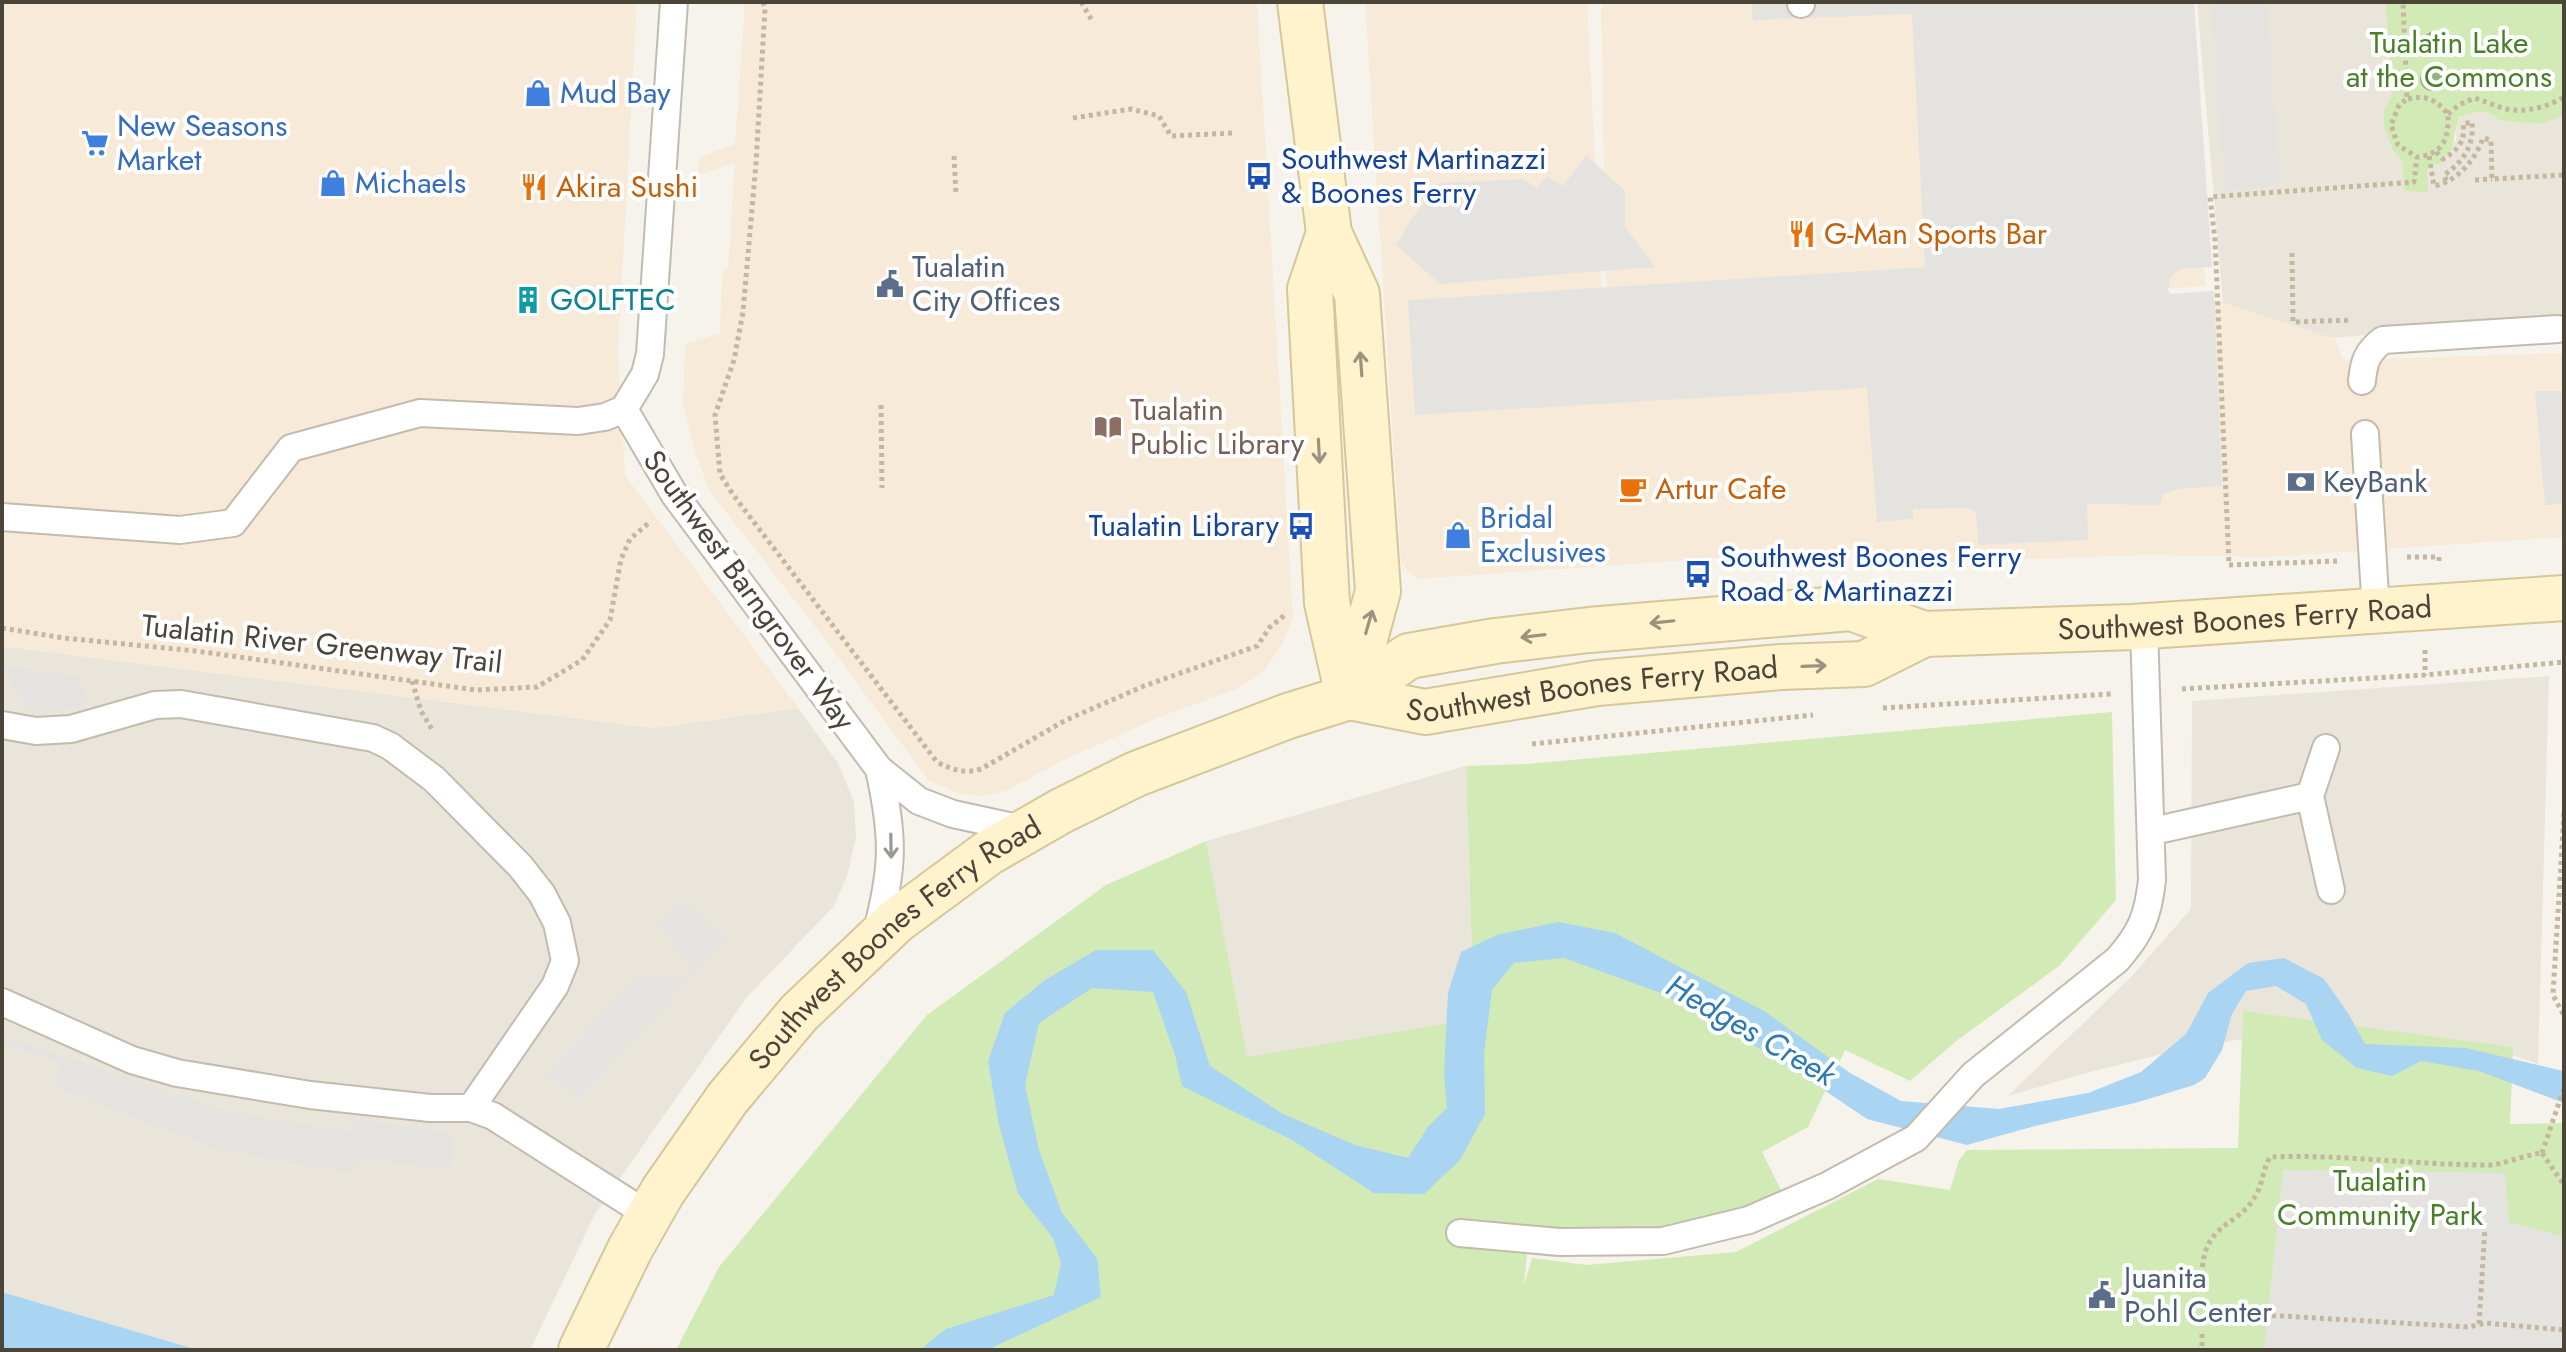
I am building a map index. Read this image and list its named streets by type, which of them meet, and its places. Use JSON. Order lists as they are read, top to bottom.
{
  "streets": {
    "main road": ["Southwest Boones Ferry Road"],
    "lane": ["Southwest Barngrover Way"],
    "path": ["Tualatin River Greenway Trail"]
  },
  "water": ["Hedges Creek"],
  "parks": ["Tualatin Lake at the Commons", "Tualatin Community Park"],
  "places": {
    "shop": ["Mud Bay", "Michaels", "Bridal Exclusives"],
    "supermarket": ["New Seasons Market"],
    "bus stop": ["Southwest Martinazzi & Boones Ferry", "Tualatin Library", "Southwest Boones Ferry Road & Martinazzi"],
    "restaurant": ["Akira Sushi", "G-Man Sports Bar"],
    "public building": ["Tualatin City Offices", "Juanita Pohl Center"],
    "building": ["GOLFTEC"],
    "library": ["Tualatin Public Library"],
    "bank": ["KeyBank"],
    "cafe": ["Artur Cafe"]
  }
}
